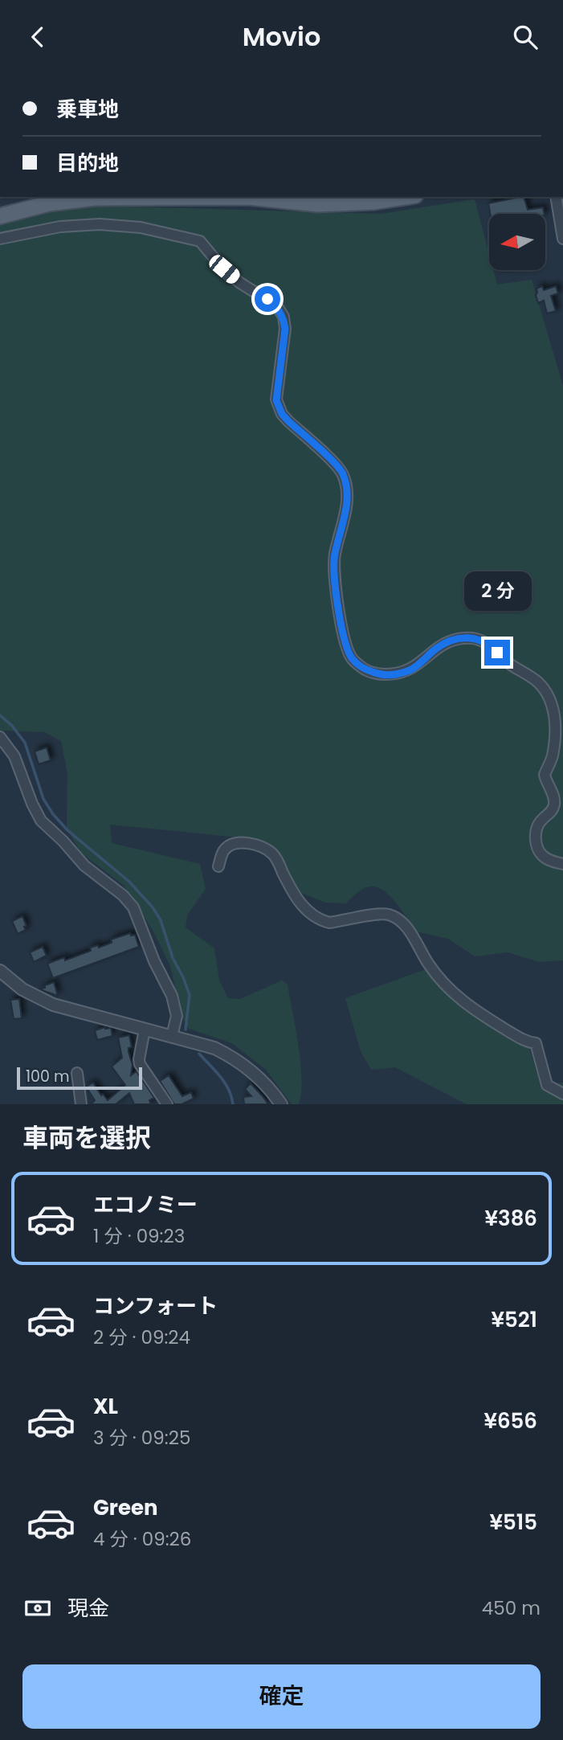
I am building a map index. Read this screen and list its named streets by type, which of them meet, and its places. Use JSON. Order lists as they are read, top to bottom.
{
  "scale_bar": "100 m",
  "north": "left",
  "page": {
    "header": "Movio",
    "banner": ["乗車地", "目的地"],
    "bubble": "2 分",
    "scale": "100 m",
    "heading": "車両を選択",
    "list": [
      {
        "name": "エコノミー",
        "note": "1 分 · 09:23",
        "value": "¥386"
      },
      {
        "name": "コンフォート",
        "note": "2 分 · 09:24",
        "value": "¥521"
      },
      {
        "name": "XL",
        "note": "3 分 · 09:25",
        "value": "¥656"
      },
      {
        "name": "Green",
        "note": "4 分 · 09:26",
        "value": "¥515"
      }
    ],
    "pay": ["現金", "450 m"],
    "buttons": "確定"
  }
}
